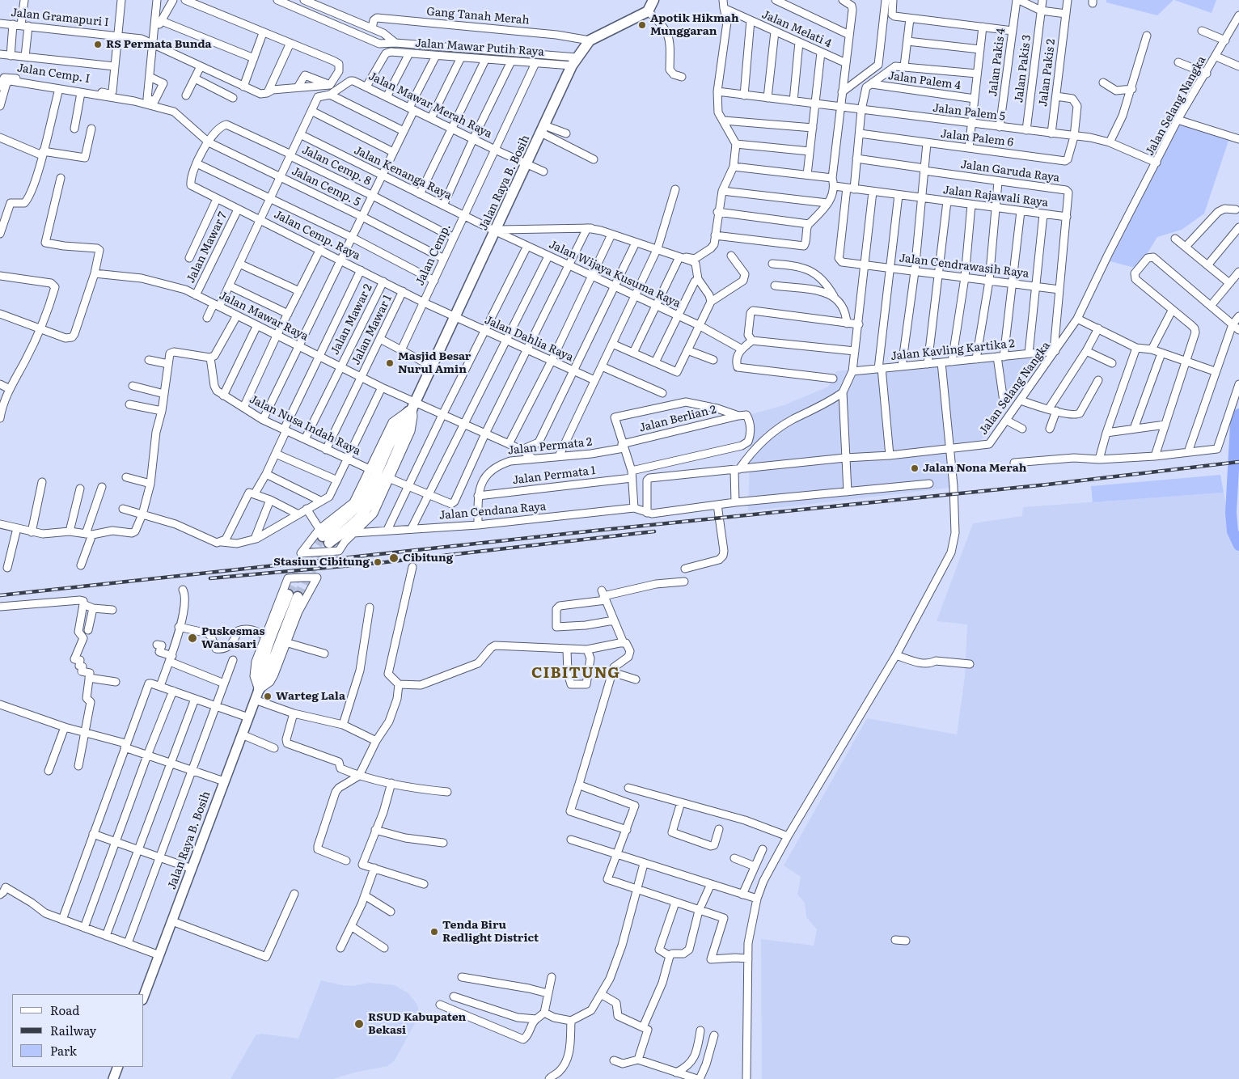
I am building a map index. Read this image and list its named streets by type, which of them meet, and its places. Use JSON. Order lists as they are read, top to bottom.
{
  "streets": {
    "main road": ["Jalan Raya B. Bosih"],
    "street": [
      "Gang Tanah Merah",
      "Jalan Gramapuri I",
      "Jalan Melati 4",
      "Jalan Mawar Putih Raya",
      "Jalan Pakis 4",
      "Jalan Pakis 3",
      "Jalan Pakis 2",
      "Jalan Cemp. I",
      "Jalan Palem 4",
      "Jalan Mawar Merah Raya",
      "Jalan Selang Nangka",
      "Jalan Palem 5",
      "Jalan Palem 6",
      "Jalan Cemp. 8",
      "Jalan Garuda Raya",
      "Jalan Kenanga Raya",
      "Jalan Cemp. 5",
      "Jalan Rajawali Raya",
      "Jalan Cemp. Raya",
      "Jalan Mawar 7",
      "Jalan Cemp.",
      "Jalan Cendrawasih Raya",
      "Jalan Wijaya Kusuma Raya",
      "Jalan Mawar Raya",
      "Jalan Mawar 2",
      "Jalan Mawar 1",
      "Jalan Dahlia Raya",
      "Jalan Kavling Kartika 2",
      "Jalan Berlian 2",
      "Jalan Nusa Indah Raya",
      "Jalan Permata 2",
      "Jalan Permata 1",
      "Jalan Cendana Raya"
    ]
  },
  "crossings": [
    ["Gang Tanah Merah", "Jalan Raya B. Bosih"],
    ["Jalan Mawar Putih Raya", "Jalan Mawar Merah Raya"],
    ["Jalan Mawar Putih Raya", "Jalan Raya B. Bosih"],
    ["Jalan Mawar Putih Raya", "Jalan Cemp."],
    ["Jalan Pakis 4", "Jalan Palem 5"],
    ["Jalan Pakis 3", "Jalan Palem 5"],
    ["Jalan Pakis 2", "Jalan Palem 5"],
    ["Jalan Palem 4", "Jalan Cendrawasih Raya"],
    ["Jalan Mawar Merah Raya", "Jalan Raya B. Bosih"],
    ["Jalan Mawar Merah Raya", "Jalan Cemp."],
    ["Jalan Selang Nangka", "Jalan Palem 5"],
    ["Jalan Selang Nangka", "Jalan Kavling Kartika 2"],
    ["Jalan Palem 5", "Jalan Palem 6"],
    ["Jalan Palem 5", "Jalan Cendrawasih Raya"],
    ["Jalan Palem 6", "Jalan Cendrawasih Raya"],
    ["Jalan Cemp. 8", "Jalan Cemp. 5"],
    ["Jalan Cemp. 8", "Jalan Cemp."],
    ["Jalan Garuda Raya", "Jalan Rajawali Raya"],
    ["Jalan Garuda Raya", "Jalan Cendrawasih Raya"],
    ["Jalan Kenanga Raya", "Jalan Raya B. Bosih"],
    ["Jalan Kenanga Raya", "Jalan Cemp."],
    ["Jalan Kenanga Raya", "Jalan Wijaya Kusuma Raya"],
    ["Jalan Raya B. Bosih", "Jalan Cemp. Raya"],
    ["Jalan Raya B. Bosih", "Jalan Wijaya Kusuma Raya"],
    ["Jalan Raya B. Bosih", "Jalan Mawar Raya"],
    ["Jalan Raya B. Bosih", "Jalan Dahlia Raya"],
    ["Jalan Raya B. Bosih", "Jalan Nusa Indah Raya"],
    ["Jalan Raya B. Bosih", "Jalan Cendana Raya"],
    ["Jalan Cemp. 5", "Jalan Cemp."],
    ["Jalan Rajawali Raya", "Jalan Cendrawasih Raya"],
    ["Jalan Cemp. Raya", "Jalan Mawar 7"],
    ["Jalan Cemp. Raya", "Jalan Cemp."],
    ["Jalan Cemp. Raya", "Jalan Mawar 2"],
    ["Jalan Cemp. Raya", "Jalan Mawar 1"],
    ["Jalan Cemp. Raya", "Jalan Dahlia Raya"],
    ["Jalan Mawar 7", "Jalan Mawar Raya"],
    ["Jalan Mawar Raya", "Jalan Mawar 2"],
    ["Jalan Mawar Raya", "Jalan Mawar 1"],
    ["Jalan Mawar Raya", "Jalan Permata 2"],
    ["Jalan Mawar 2", "Jalan Nusa Indah Raya"],
    ["Jalan Mawar 1", "Jalan Nusa Indah Raya"],
    ["Jalan Berlian 2", "Jalan Permata 2"],
    ["Jalan Berlian 2", "Jalan Permata 1"],
    ["Jalan Permata 2", "Jalan Permata 1"],
    ["Jalan Permata 2", "Jalan Cendana Raya"]
  ],
  "districts": ["CIBITUNG"],
  "places": [
    "Apotik Hikmah Munggaran",
    "RS Permata Bunda",
    "Masjid Besar Nurul Amin",
    "Jalan Nona Merah",
    "Cibitung",
    "Stasiun Cibitung",
    "Puskesmas Wanasari",
    "Warteg Lala",
    "Tenda Biru Redlight District",
    "RSUD Kabupaten Bekasi"
  ],
  "legend": ["Road", "Railway", "Park"]
}
